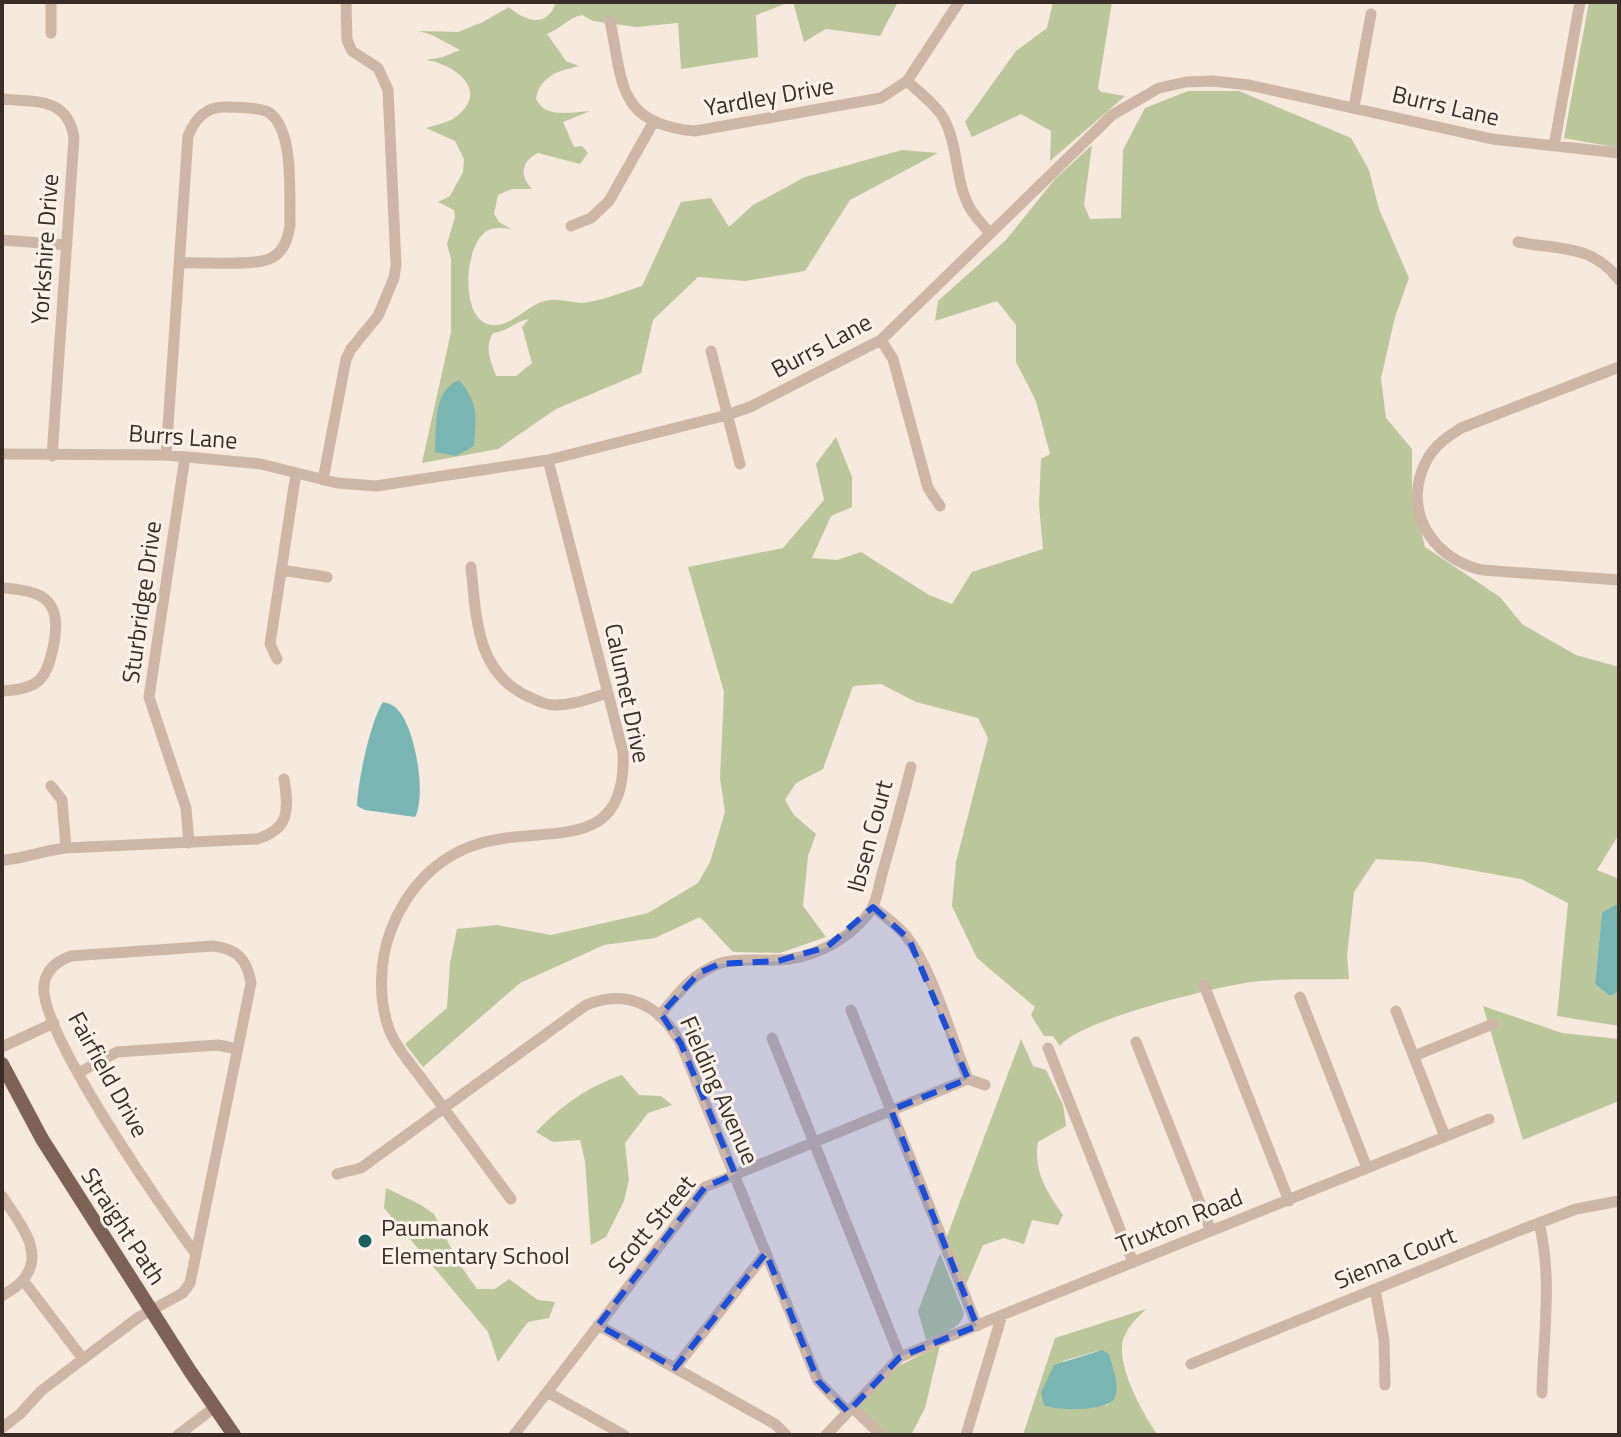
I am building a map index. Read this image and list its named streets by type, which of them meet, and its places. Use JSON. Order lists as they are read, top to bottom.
{
  "streets": {
    "main road": ["Straight Path"],
    "street": [
      "Yardley Drive",
      "Burrs Lane",
      "Yorkshire Drive",
      "Sturbridge Drive",
      "Calumet Drive",
      "Ibsen Court",
      "Fairfield Drive",
      "Fielding Avenue",
      "Truxton Road",
      "Scott Street",
      "Sienna Court"
    ]
  },
  "crossings": [
    ["Burrs Lane", "Yorkshire Drive"],
    ["Burrs Lane", "Sturbridge Drive"],
    ["Burrs Lane", "Calumet Drive"],
    ["Calumet Drive", "Fielding Avenue"],
    ["Ibsen Court", "Fielding Avenue"],
    ["Fairfield Drive", "Straight Path"],
    ["Fielding Avenue", "Scott Street"]
  ],
  "places": ["Paumanok Elementary School"]
}
